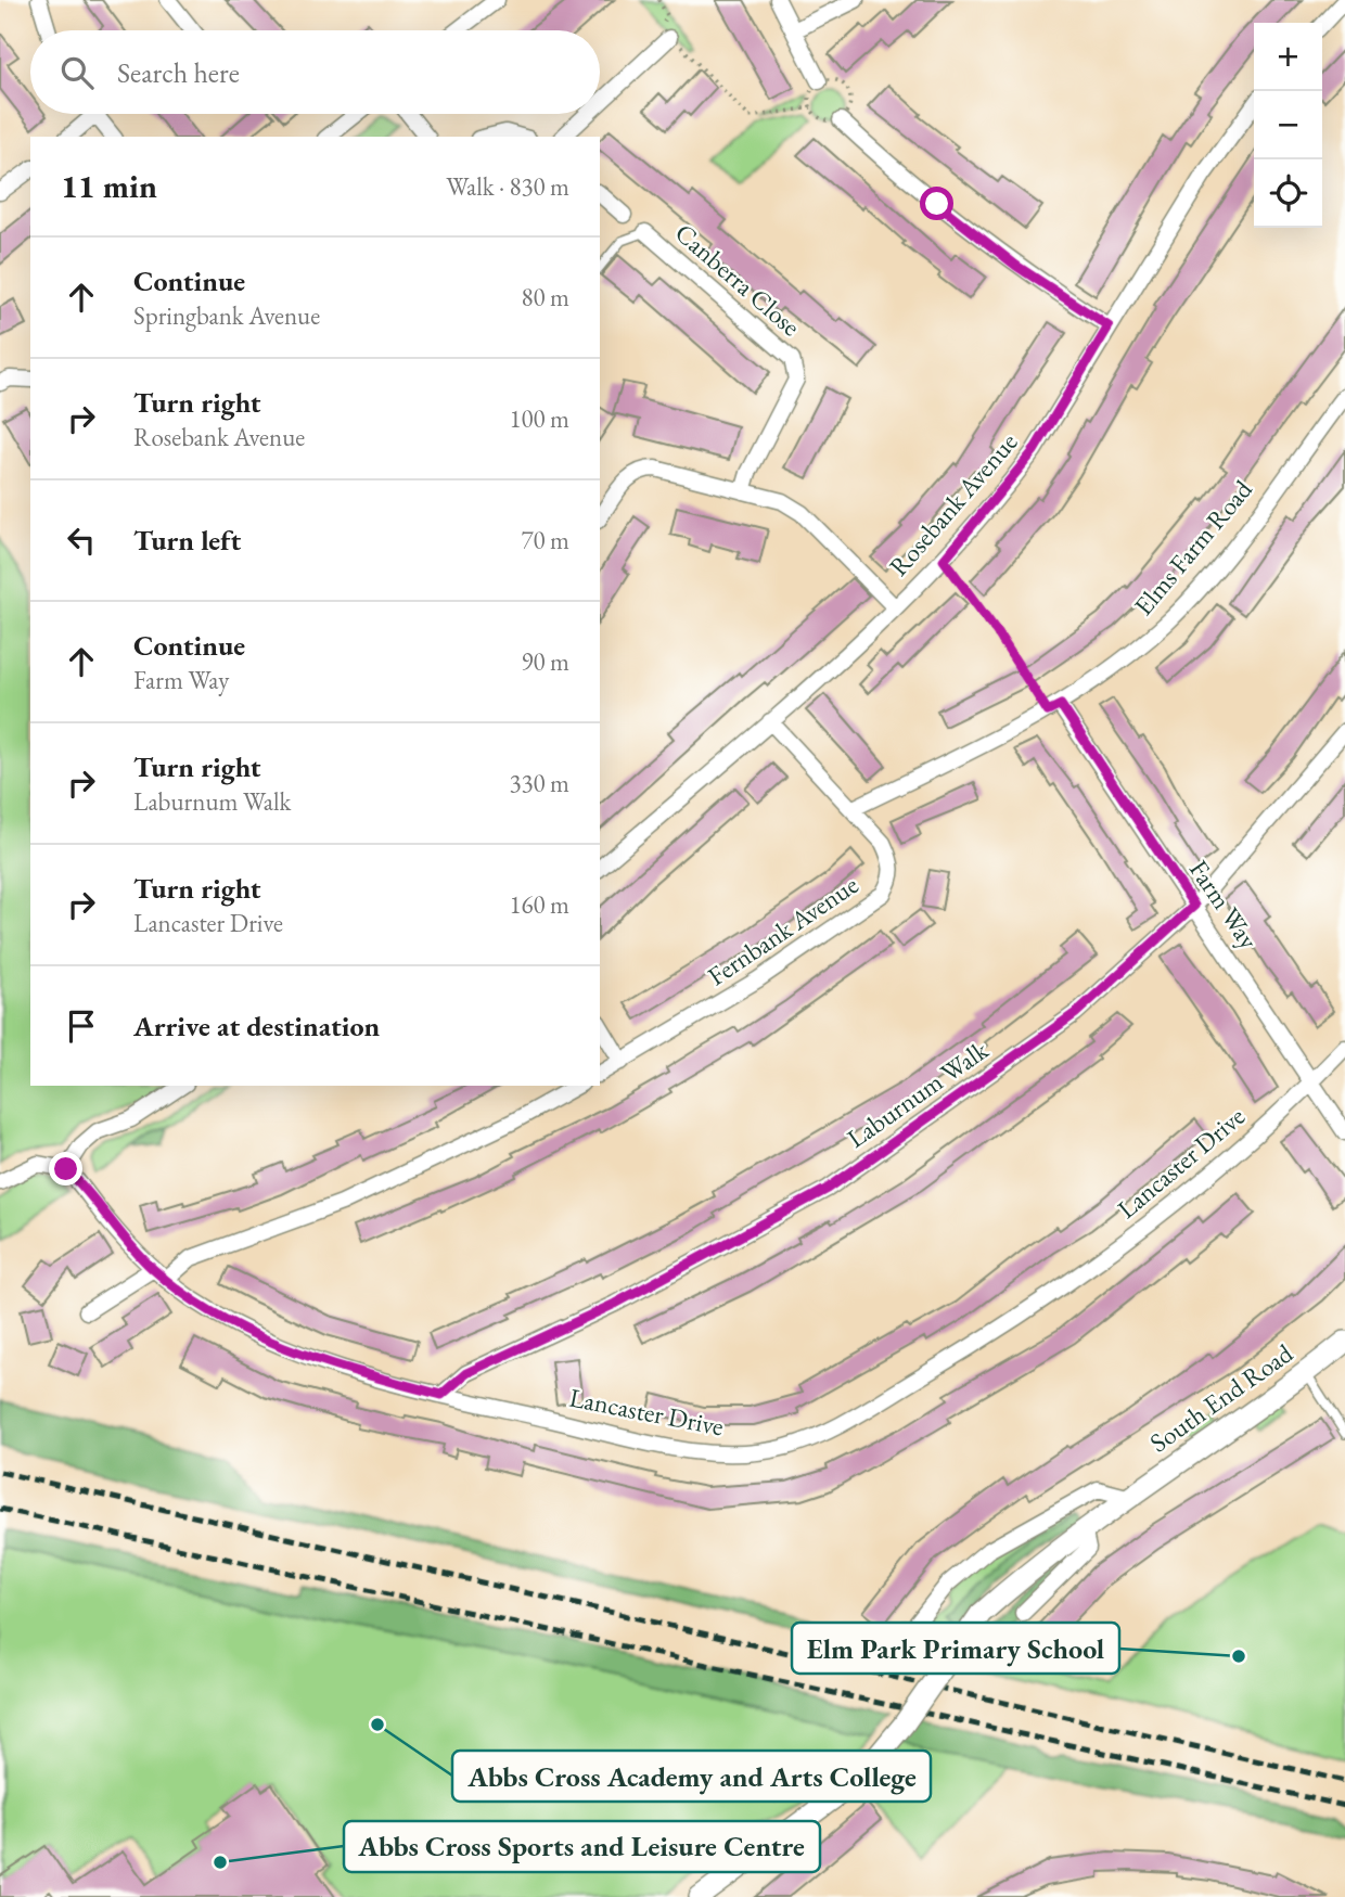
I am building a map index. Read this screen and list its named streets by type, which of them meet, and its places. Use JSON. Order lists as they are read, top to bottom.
{
  "streets": {
    "street": [
      "Canberra Close",
      "Rosebank Avenue",
      "Elms Farm Road",
      "Farm Way",
      "Fernbank Avenue",
      "Laburnum Walk",
      "Lancaster Drive",
      "South End Road"
    ]
  },
  "crossings": [
    ["Rosebank Avenue", "Fernbank Avenue"],
    ["Elms Farm Road", "Farm Way"],
    ["Elms Farm Road", "Fernbank Avenue"],
    ["Farm Way", "Laburnum Walk"],
    ["Farm Way", "Lancaster Drive"],
    ["Laburnum Walk", "Lancaster Drive"]
  ],
  "places": ["Elm Park Primary School", "Abbs Cross Academy and Arts College", "Abbs Cross Sports and Leisure Centre"],
  "page": {
    "map_buttons": ["+", "−"],
    "search": "Search here",
    "heading": ["11 min", "Walk · 830 m"],
    "list": [
      ["Continue", "Springbank Avenue", "80 m"],
      ["Turn right", "Rosebank Avenue", "100 m"],
      ["Turn left", "70 m"],
      ["Continue", "Farm Way", "90 m"],
      ["Turn right", "Laburnum Walk", "330 m"],
      ["Turn right", "Lancaster Drive", "160 m"],
      "Arrive at destination"
    ]
  }
}
